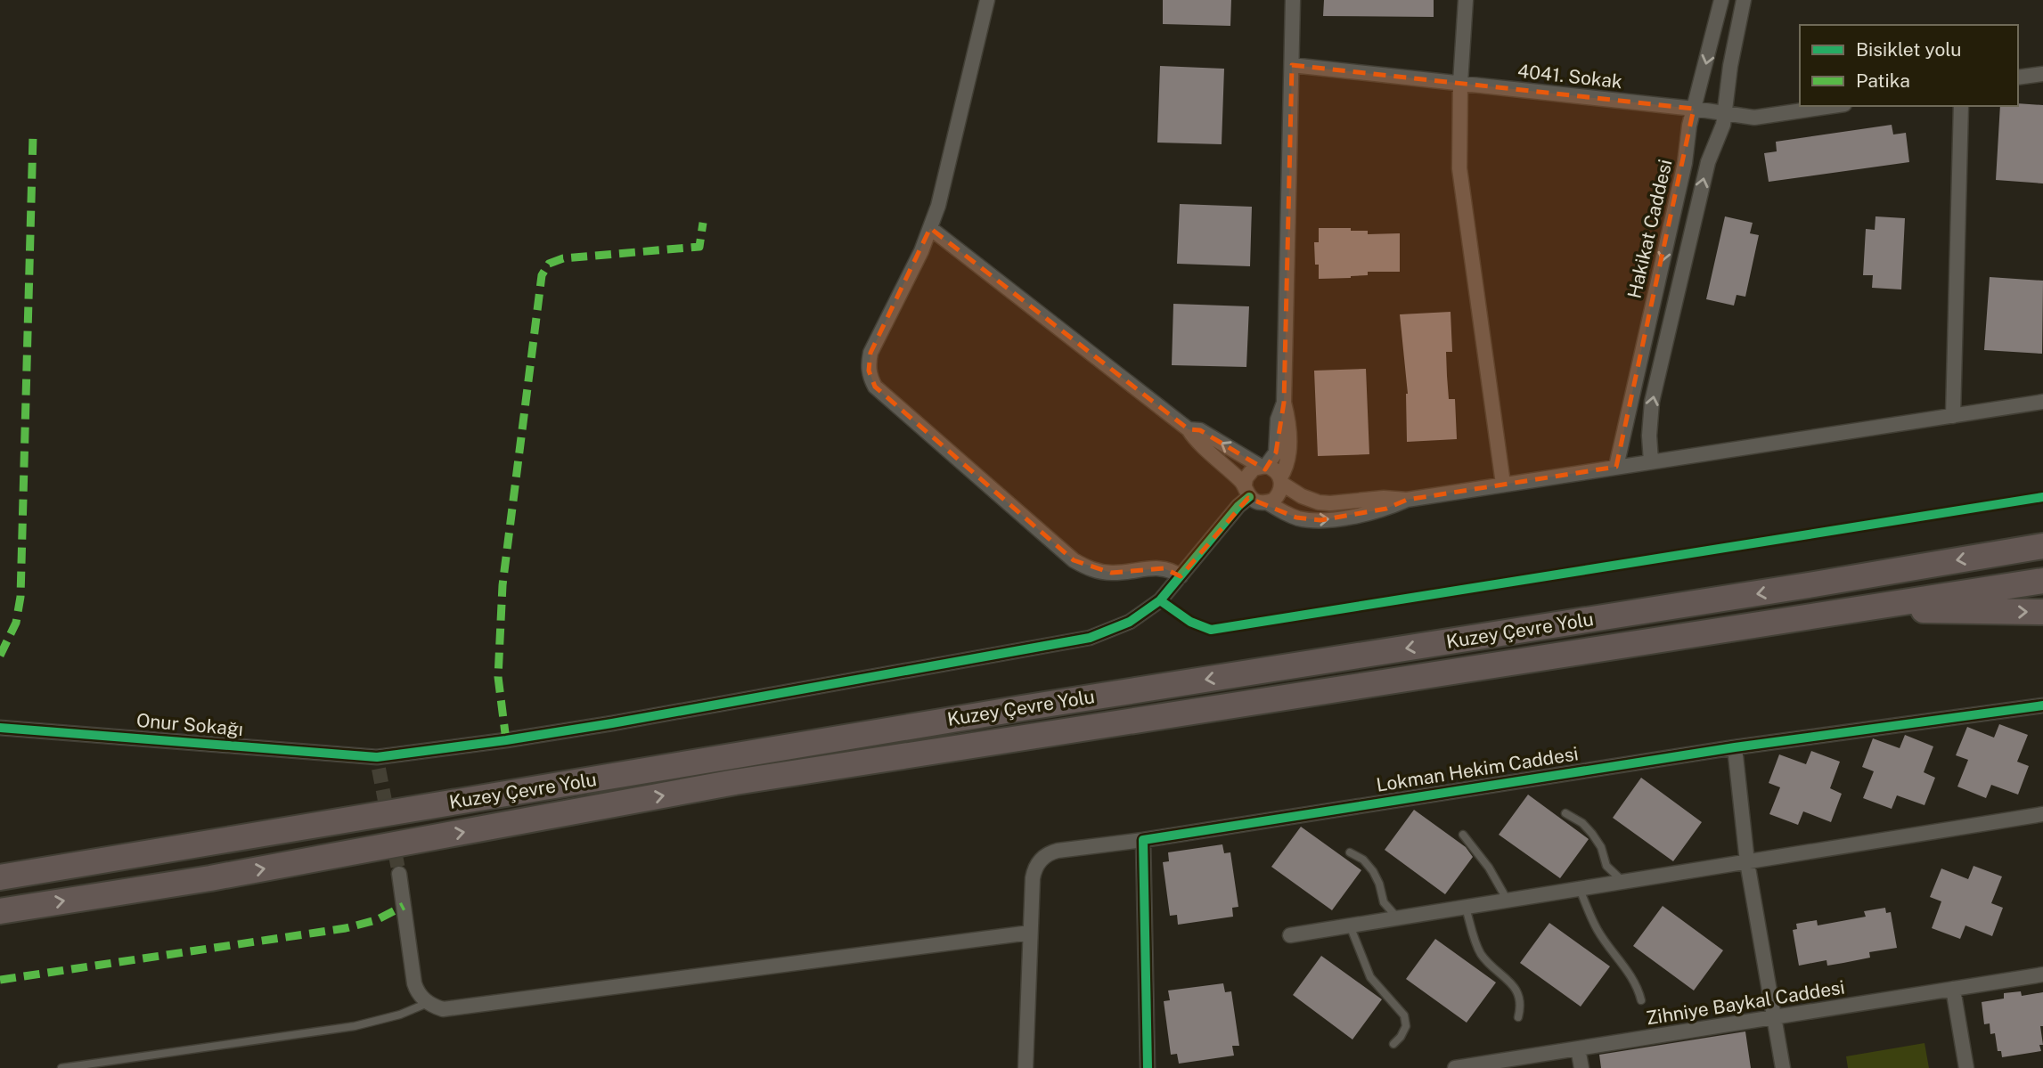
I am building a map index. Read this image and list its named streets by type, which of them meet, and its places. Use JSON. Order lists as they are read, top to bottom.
{
  "streets": {
    "highway": ["Kuzey Çevre Yolu"],
    "street": [
      "4041. Sokak",
      "Hakikat Caddesi",
      "Onur Sokağı",
      "Lokman Hekim Caddesi",
      "Zihniye Baykal Caddesi"
    ]
  },
  "crossings": [
    ["4041. Sokak", "Hakikat Caddesi"]
  ],
  "legend": ["Bisiklet yolu", "Patika"]
}
